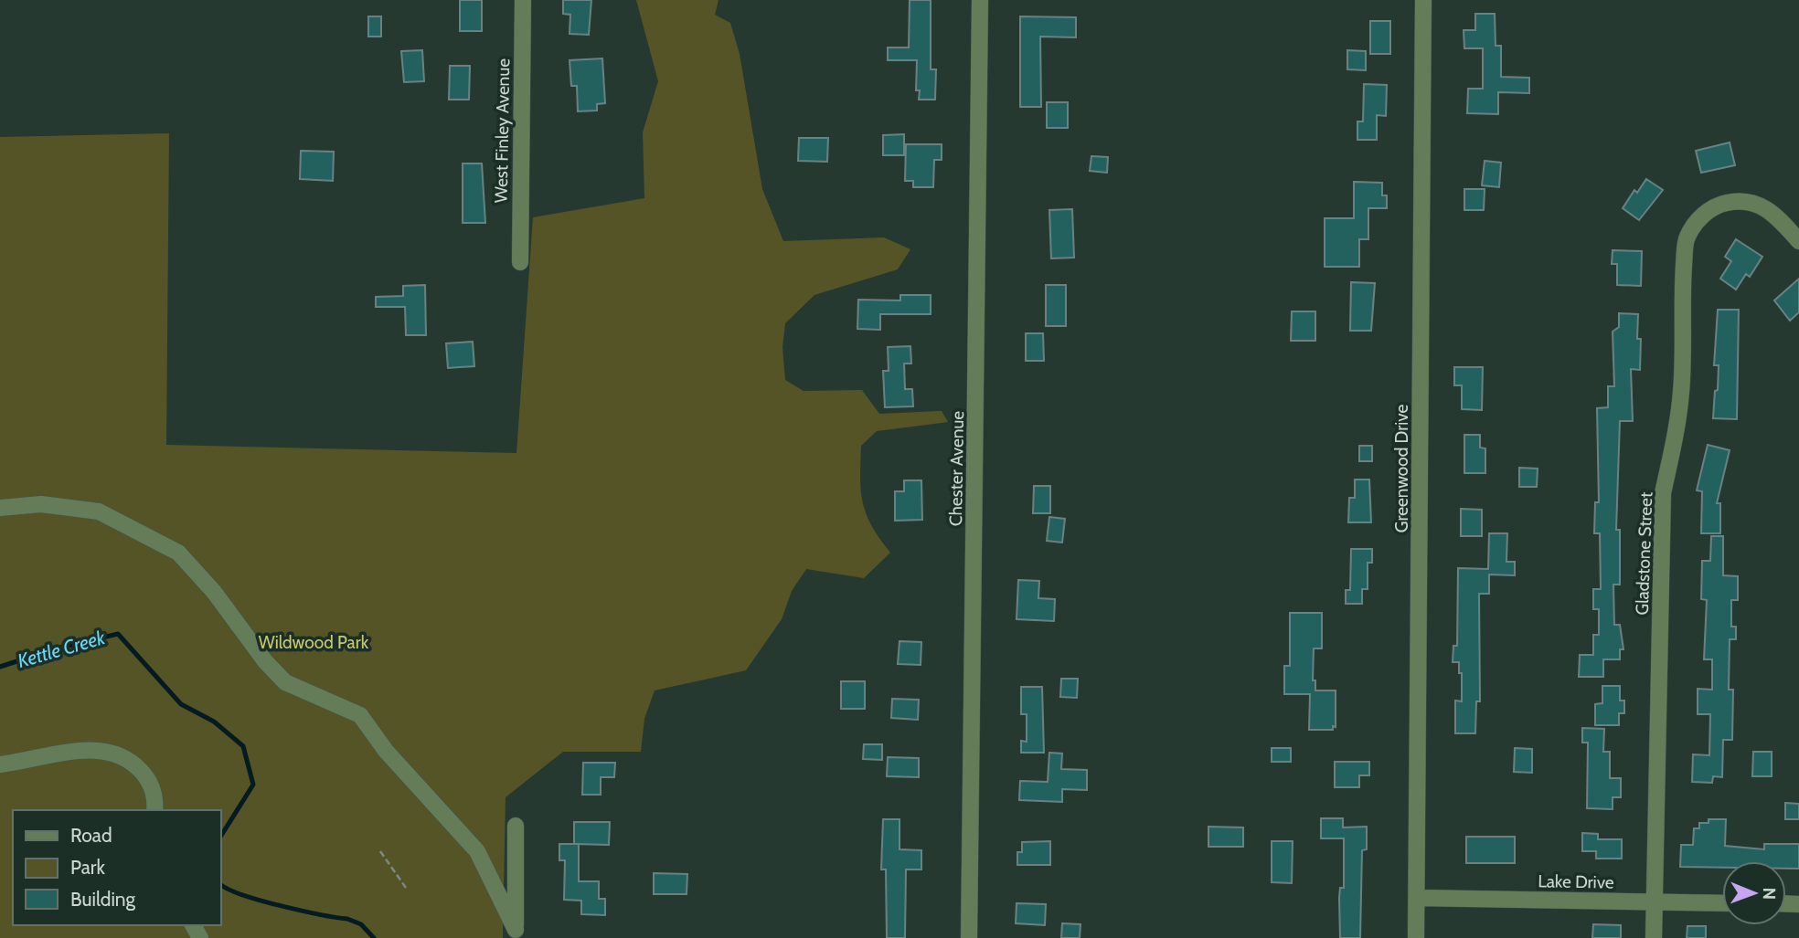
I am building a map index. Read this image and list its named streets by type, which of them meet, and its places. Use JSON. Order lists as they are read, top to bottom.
{
  "streets": {
    "street": [
      "West Finley Avenue",
      "Chester Avenue",
      "Greenwood Drive",
      "Gladstone Street",
      "Lake Drive"
    ]
  },
  "crossings": [
    ["Greenwood Drive", "Lake Drive"],
    ["Gladstone Street", "Lake Drive"]
  ],
  "water": ["Kettle Creek"],
  "parks": ["Wildwood Park"],
  "legend": ["Road", "Park", "Building"],
  "north": "right"
}
